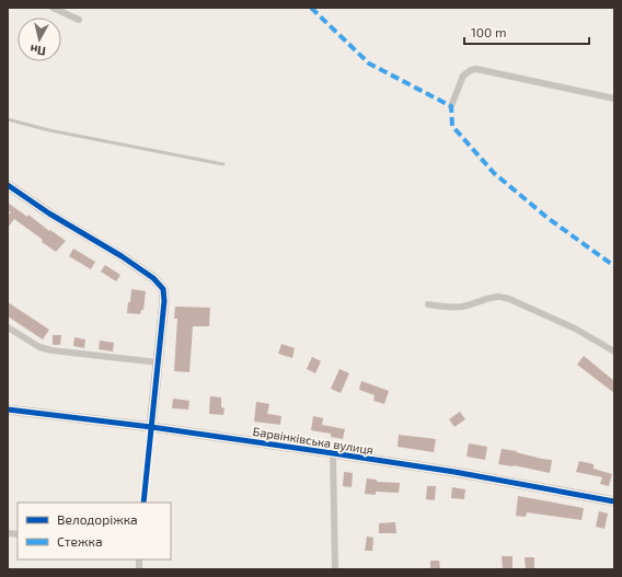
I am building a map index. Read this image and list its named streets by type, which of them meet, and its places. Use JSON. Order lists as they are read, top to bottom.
{
  "streets": {
    "street": ["Барвінківська вулиця"]
  },
  "legend": ["Велодоріжка", "Стежка"],
  "scale_bar": "100 m",
  "north": "bottom"
}
